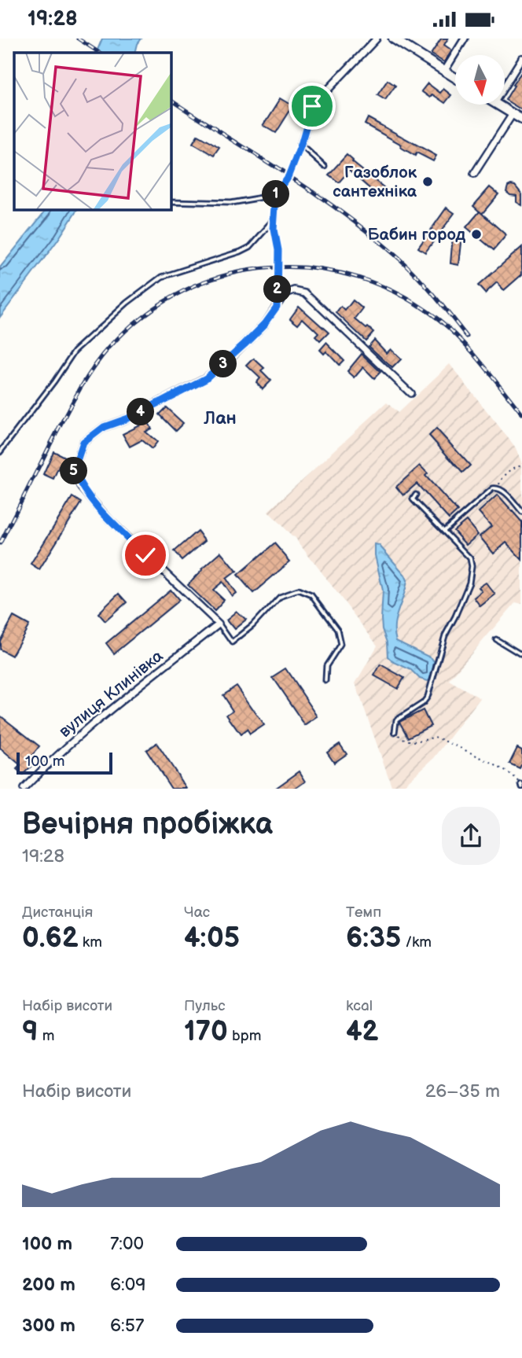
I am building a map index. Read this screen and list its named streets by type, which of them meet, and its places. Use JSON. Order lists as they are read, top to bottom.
{
  "streets": {
    "street": ["вулиця Клинівка"]
  },
  "districts": ["Лан"],
  "places": ["Газоблок сантехніка", "Бабин город"],
  "scale_bar": "100 m",
  "north": "bottom",
  "page": {
    "status": "19:28",
    "pins": [
      "1",
      "2",
      "3",
      "4",
      "5"
    ],
    "scale": "100 m",
    "heading": ["Вечірня пробіжка", "19:28"],
    "stats": [
      ["Дистанція", "0.62 km"],
      ["Час", "4:05"],
      ["Темп", "6:35 /km"],
      ["Набір висоти", "9 m"],
      ["Пульс", "170 bpm"],
      ["kcal", "42"]
    ],
    "chart": ["Набір висоти", "26–35 m"],
    "list": [
      {
        "name": "100 m",
        "note": "7:00"
      },
      {
        "name": "200 m",
        "note": "6:09"
      },
      {
        "name": "300 m",
        "note": "6:57"
      }
    ]
  }
}
